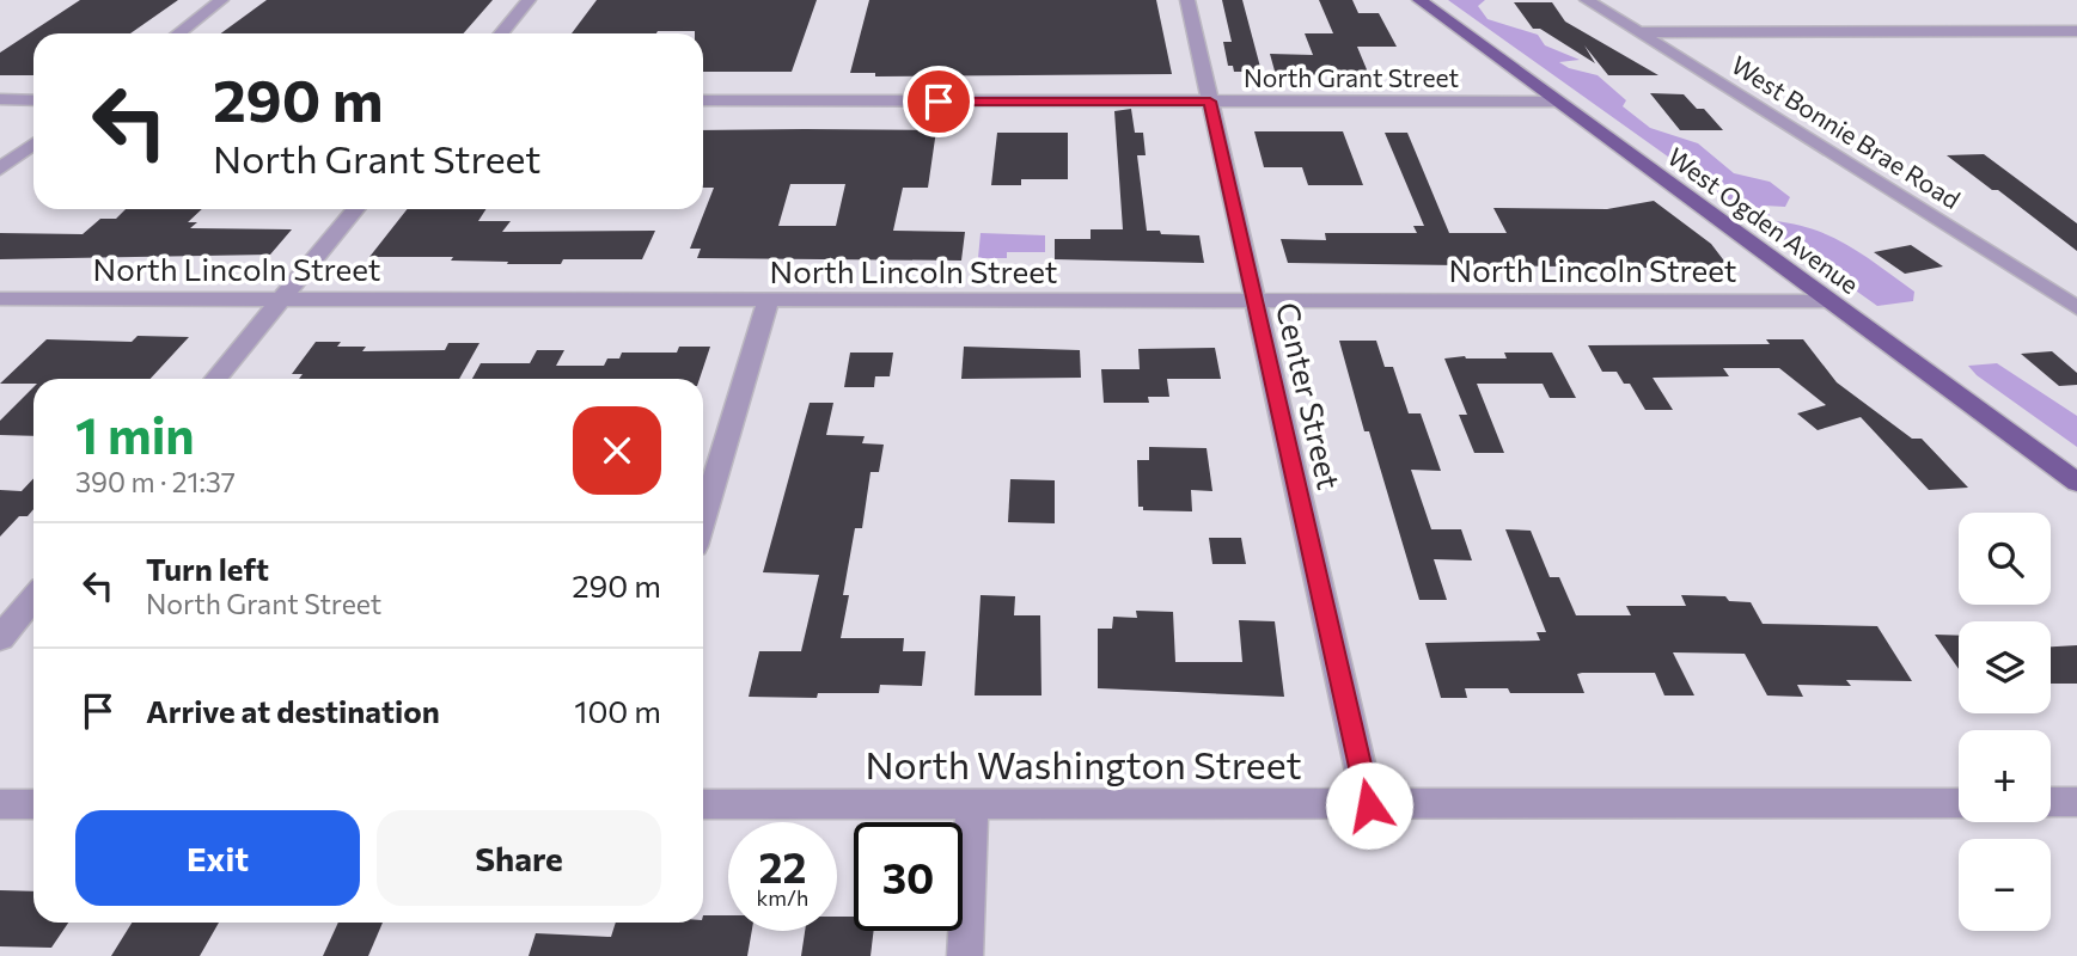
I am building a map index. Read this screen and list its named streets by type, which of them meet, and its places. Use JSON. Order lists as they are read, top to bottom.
{
  "streets": {
    "main road": ["West Ogden Avenue"],
    "street": [
      "North Grant Street",
      "West Bonnie Brae Road",
      "North Lincoln Street",
      "Center Street",
      "North Washington Street"
    ]
  },
  "crossings": [
    ["North Grant Street", "West Ogden Avenue"],
    ["North Grant Street", "Center Street"],
    ["West Ogden Avenue", "North Lincoln Street"],
    ["North Lincoln Street", "Center Street"],
    ["Center Street", "North Washington Street"]
  ],
  "page": {
    "turn": ["290 m", "North Grant Street"],
    "heading": ["1 min", "390 m · 21:37"],
    "map_buttons": ["+", "−"],
    "list": [
      {
        "name": "Turn left",
        "note": "North Grant Street",
        "value": "290 m"
      },
      {
        "name": "Arrive at destination",
        "value": "100 m"
      }
    ],
    "buttons": ["Exit", "Share"],
    "speed": "22 km/h",
    "limit": "30"
  }
}
